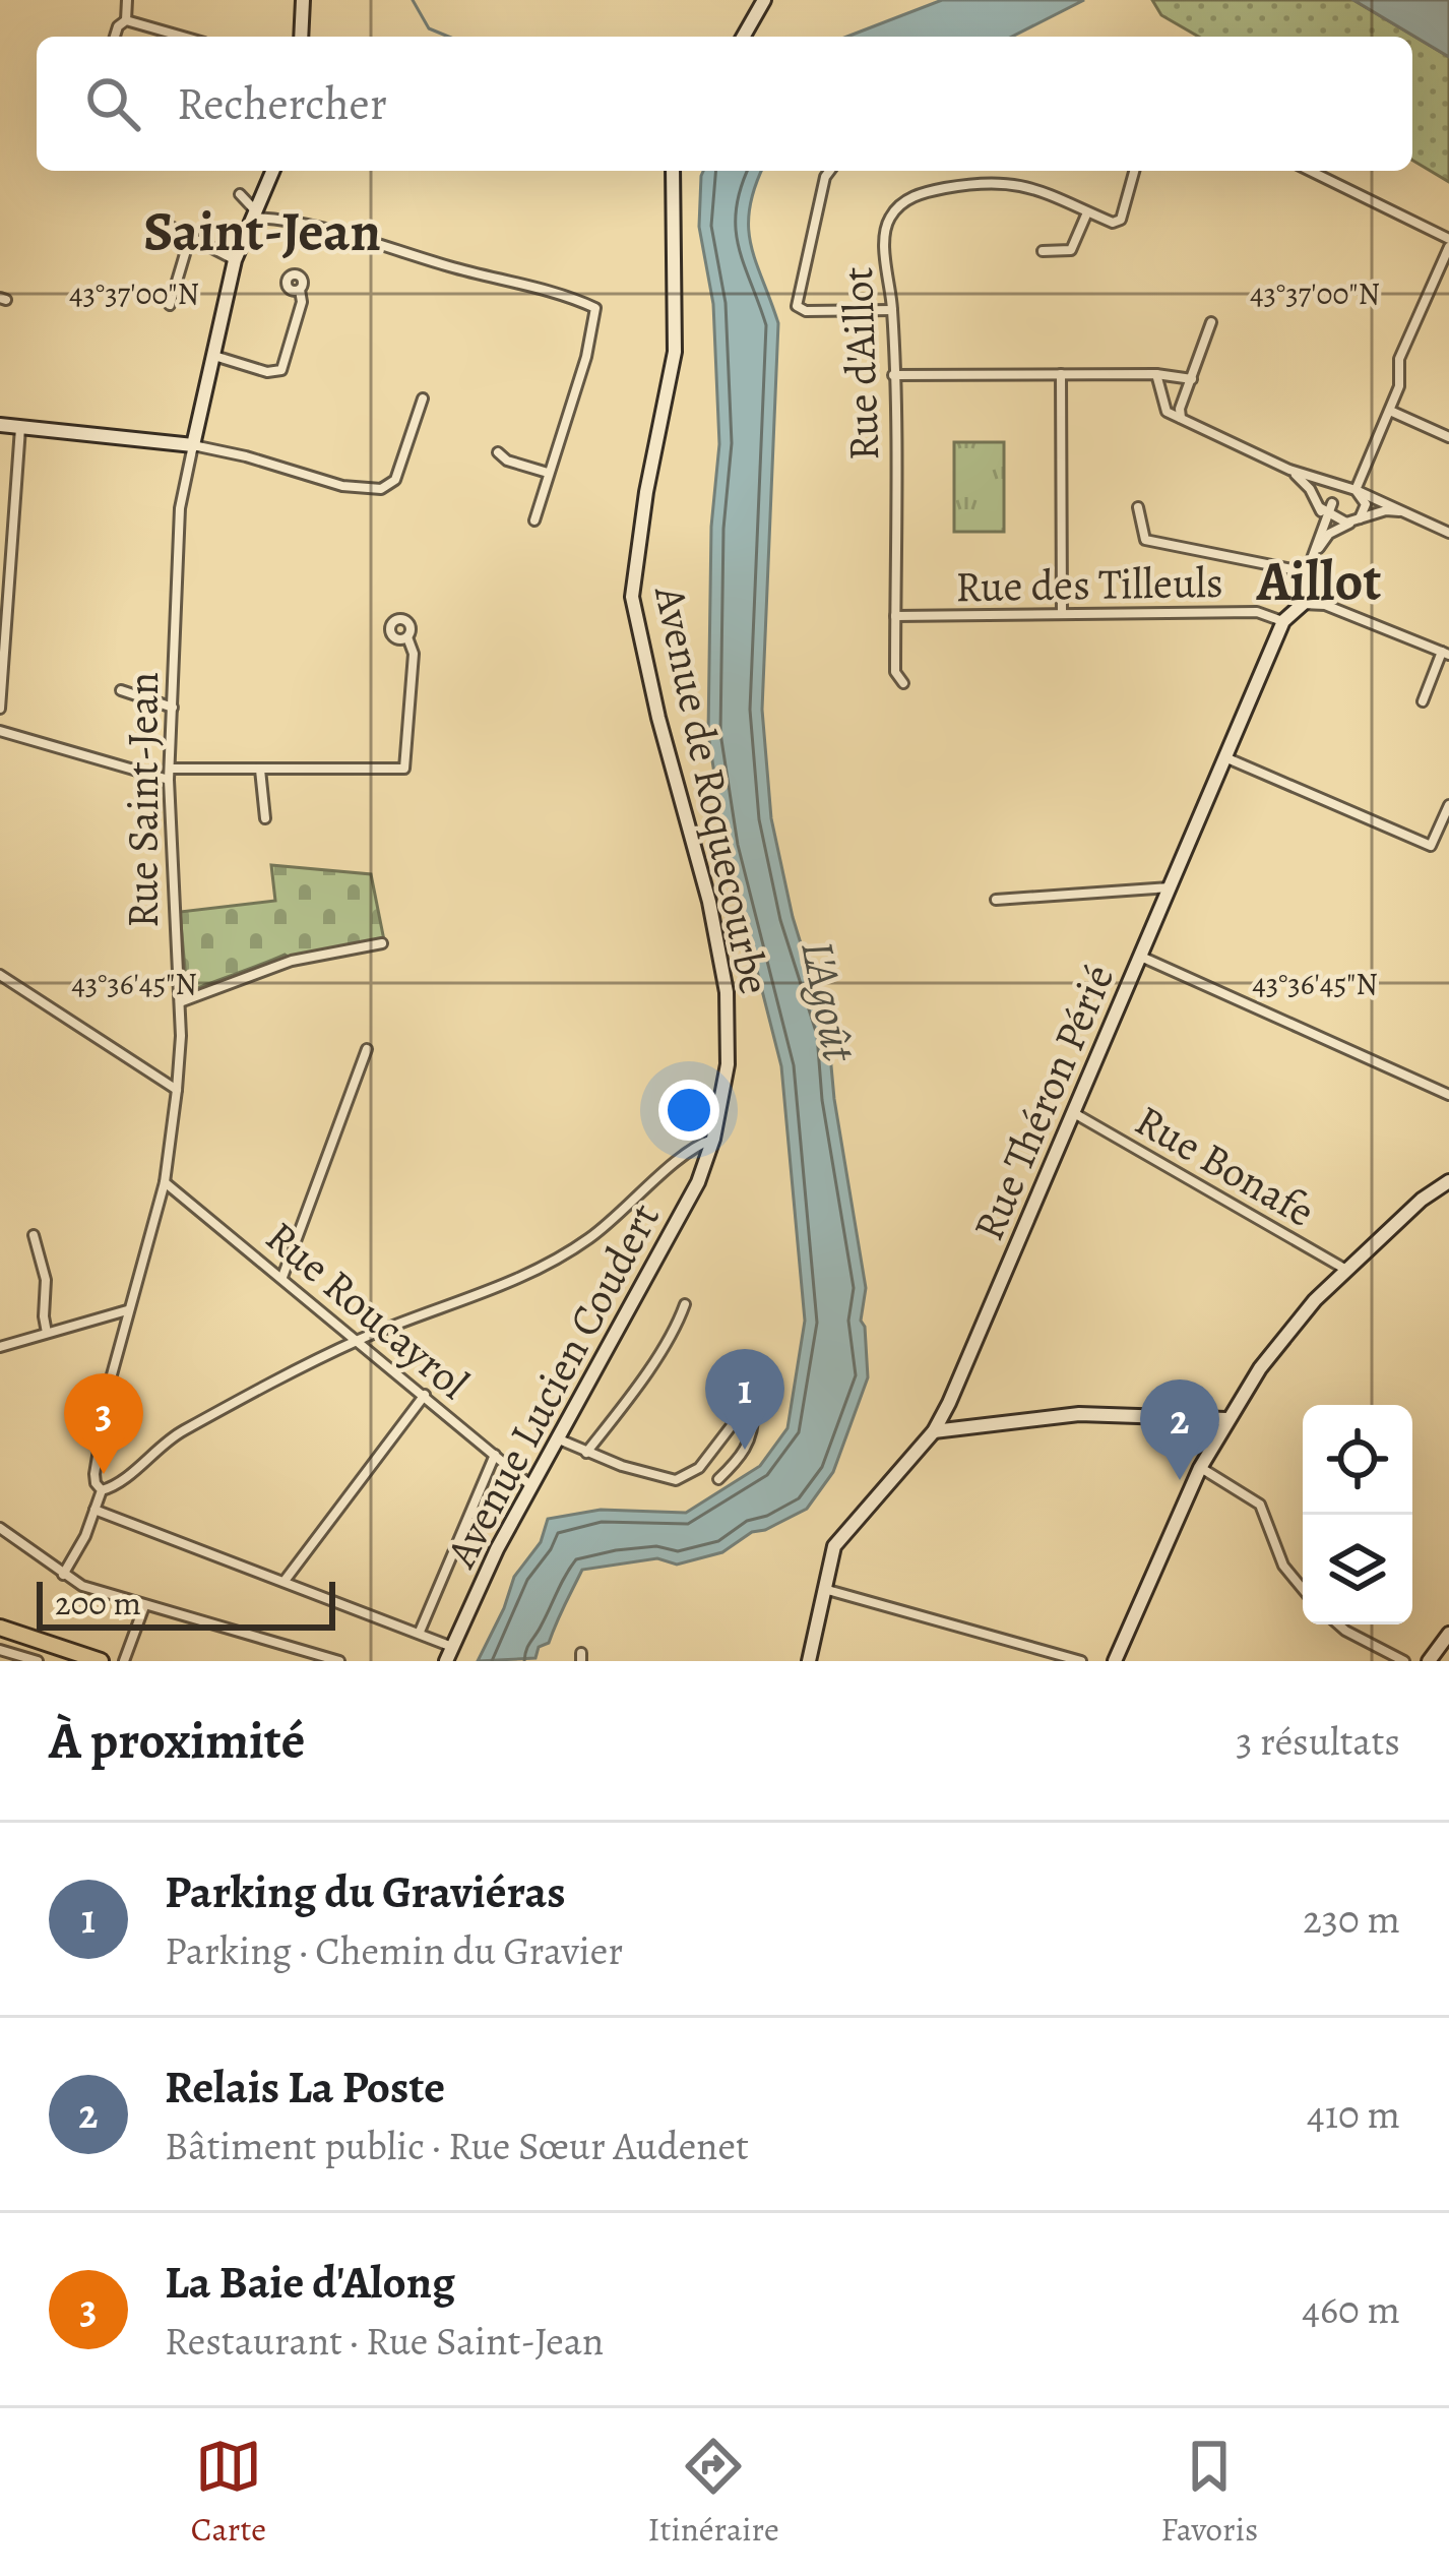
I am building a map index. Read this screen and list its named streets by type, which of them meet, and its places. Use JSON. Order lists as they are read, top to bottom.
{
  "streets": {
    "street": [
      "Rue d'Aillot",
      "Rue des Tilleuls",
      "Avenue de Roquecourbe",
      "Rue Saint-Jean",
      "Rue Théron Périé",
      "Rue Bonafe",
      "Rue Roucayrol",
      "Avenue Lucien Coudert"
    ]
  },
  "crossings": [
    ["Rue d'Aillot", "Rue des Tilleuls"],
    ["Rue des Tilleuls", "Rue Théron Périé"],
    ["Avenue de Roquecourbe", "Avenue Lucien Coudert"],
    ["Rue Saint-Jean", "Rue Roucayrol"],
    ["Rue Théron Périé", "Rue Bonafe"],
    ["Rue Roucayrol", "Avenue Lucien Coudert"]
  ],
  "districts": ["Saint-Jean", "Aillot"],
  "water": ["L'Agoût"],
  "scale_bar": "200 m",
  "page": {
    "search": "Rechercher",
    "pins": ["1", "3", "2"],
    "scale": "200 m",
    "heading": ["À proximité", "3 résultats"],
    "list": [
      {
        "mark": "1",
        "name": "Parking du Graviéras",
        "note": "Parking · Chemin du Gravier",
        "value": "230 m"
      },
      {
        "mark": "2",
        "name": "Relais La Poste",
        "note": "Bâtiment public · Rue Sœur Audenet",
        "value": "410 m"
      },
      {
        "mark": "3",
        "name": "La Baie d'Along",
        "note": "Restaurant · Rue Saint-Jean",
        "value": "460 m"
      }
    ],
    "nav": ["Carte", "Itinéraire", "Favoris"]
  },
  "coordinates": ["43°37'00\"N", "43°36'45\"N"]
}
